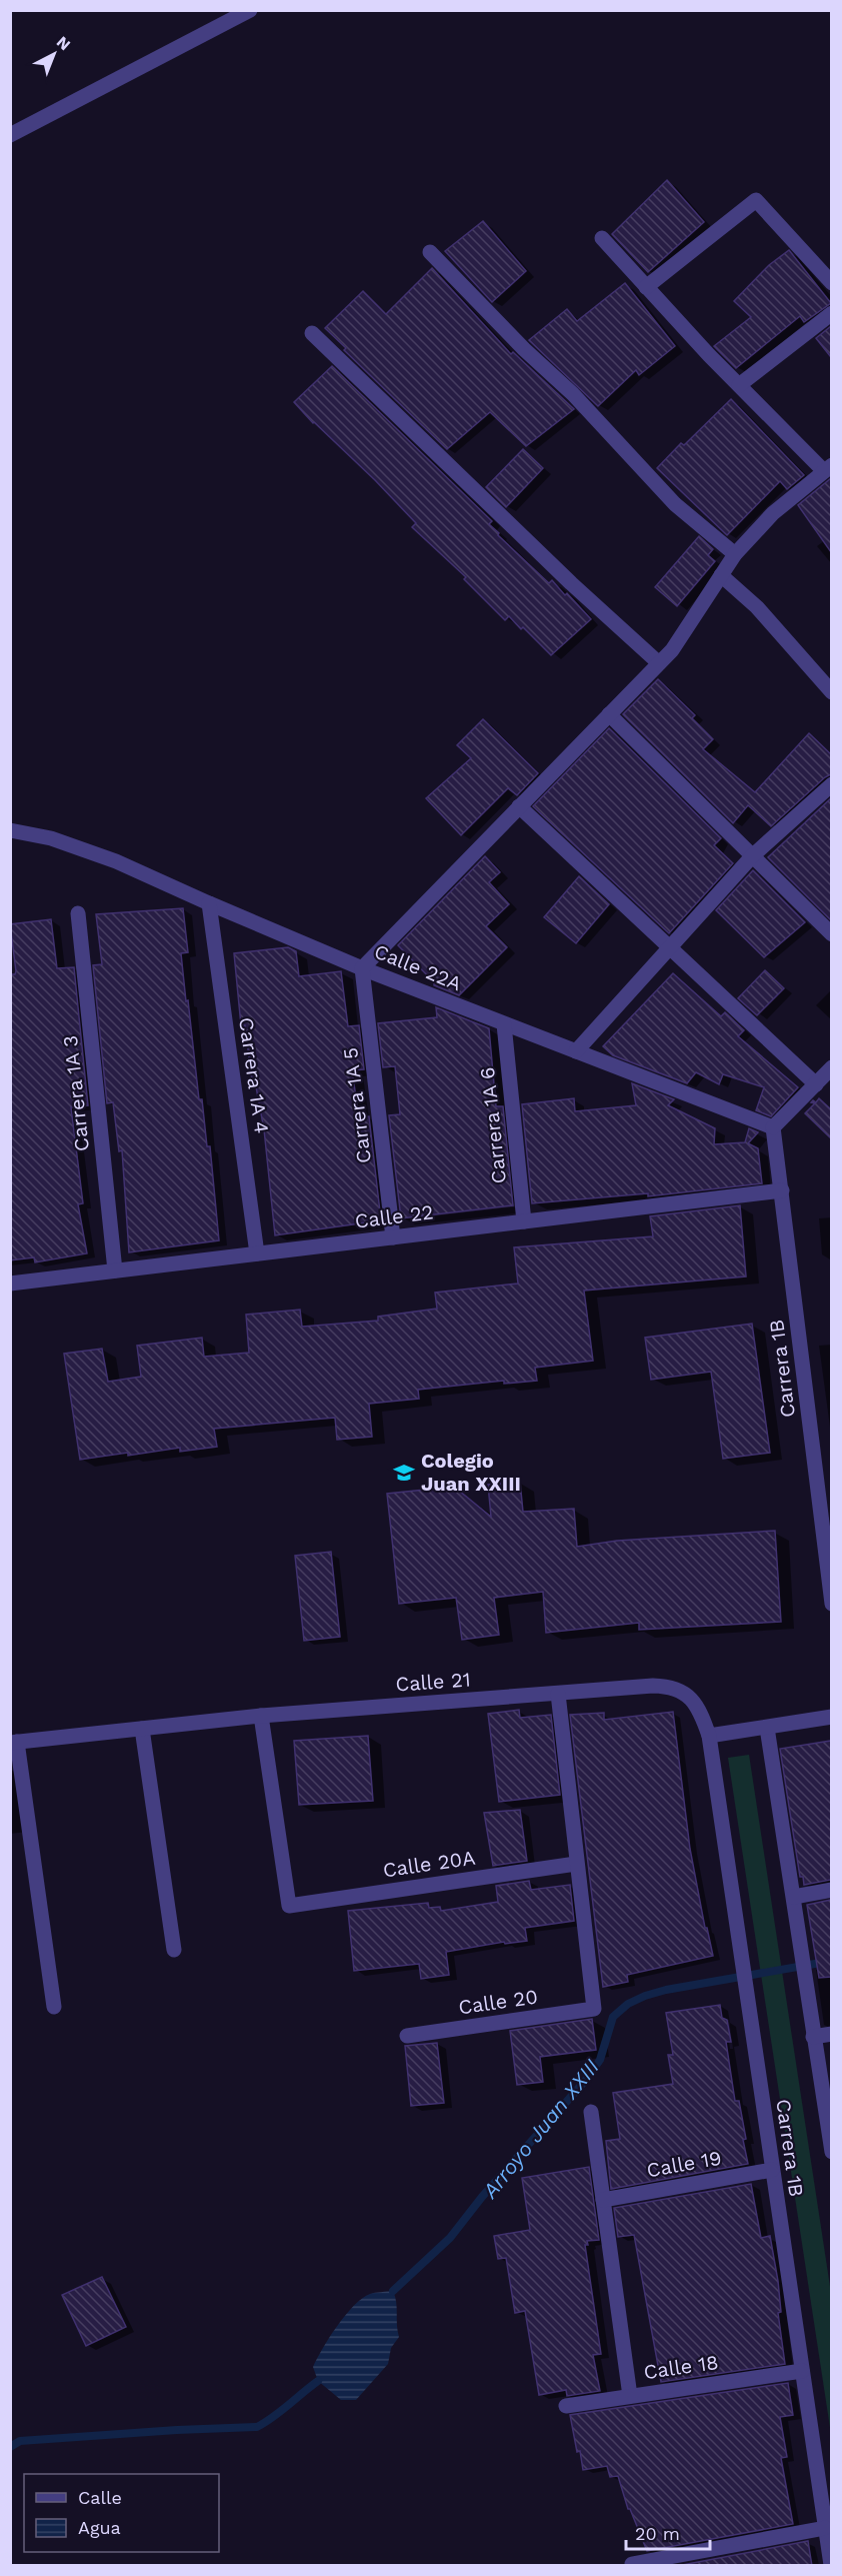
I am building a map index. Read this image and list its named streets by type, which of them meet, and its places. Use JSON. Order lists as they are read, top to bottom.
{
  "streets": {
    "street": [
      "Calle 22A",
      "Carrera 1A 4",
      "Carrera 1A 3",
      "Carrera 1A 5",
      "Carrera 1A 6",
      "Calle 22",
      "Carrera 1B",
      "Calle 21",
      "Calle 20A",
      "Calle 20",
      "Calle 19",
      "Calle 18"
    ]
  },
  "crossings": [
    ["Calle 22A", "Carrera 1A 4"],
    ["Calle 22A", "Carrera 1A 5"],
    ["Calle 22A", "Carrera 1A 6"],
    ["Calle 22A", "Carrera 1B"],
    ["Carrera 1A 4", "Calle 22"],
    ["Carrera 1A 3", "Calle 22"],
    ["Carrera 1A 5", "Calle 22"],
    ["Carrera 1A 6", "Calle 22"],
    ["Calle 22", "Carrera 1B"],
    ["Carrera 1B", "Calle 21"],
    ["Carrera 1B", "Calle 19"],
    ["Carrera 1B", "Calle 18"],
    ["Calle 21", "Calle 20A"],
    ["Calle 20A", "Calle 20"]
  ],
  "water": ["Arroyo Juan XXIII"],
  "places": {
    "school or university": ["Colegio Juan XXIII"]
  },
  "legend": ["Calle", "Agua"],
  "scale_bar": "20 m",
  "north": "top right"
}
